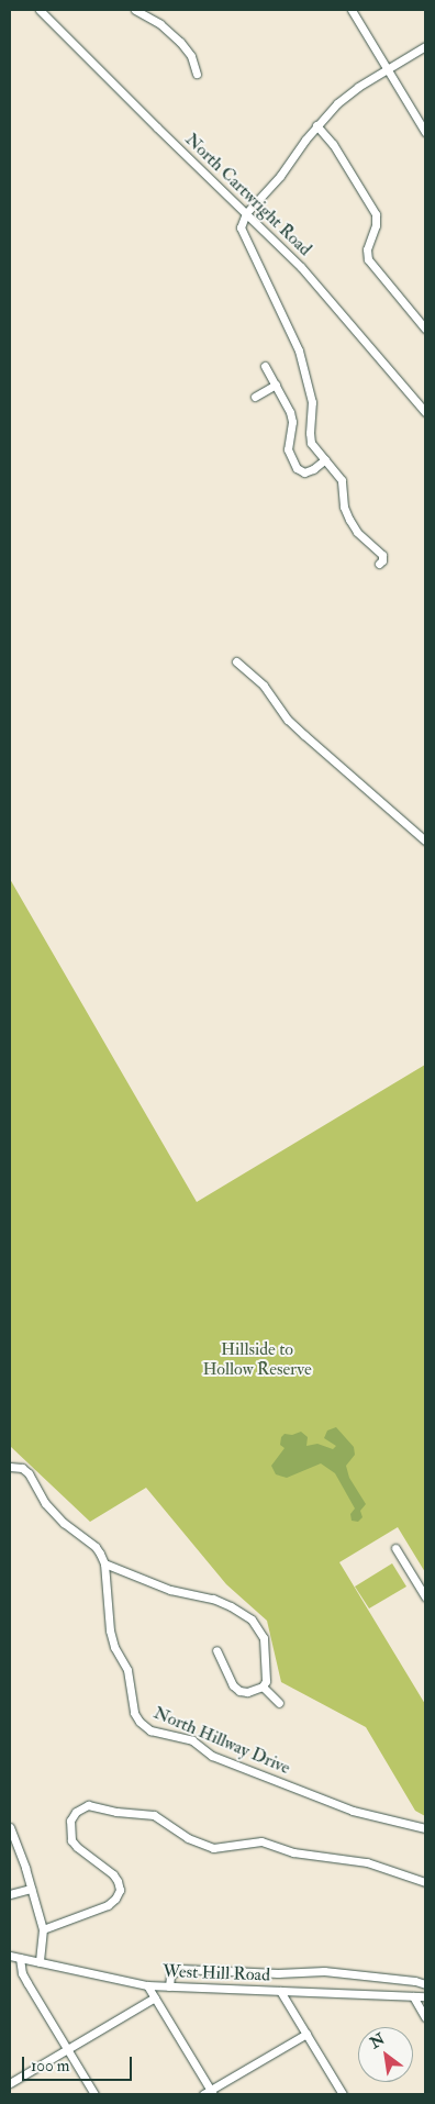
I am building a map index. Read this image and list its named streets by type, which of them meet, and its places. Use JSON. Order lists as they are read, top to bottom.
{
  "streets": {
    "street": ["North Cartwright Road", "North Hillway Drive", "West Hill Road"]
  },
  "parks": ["Hillside to Hollow Reserve"],
  "scale_bar": "100 m",
  "north": "top left"
}
